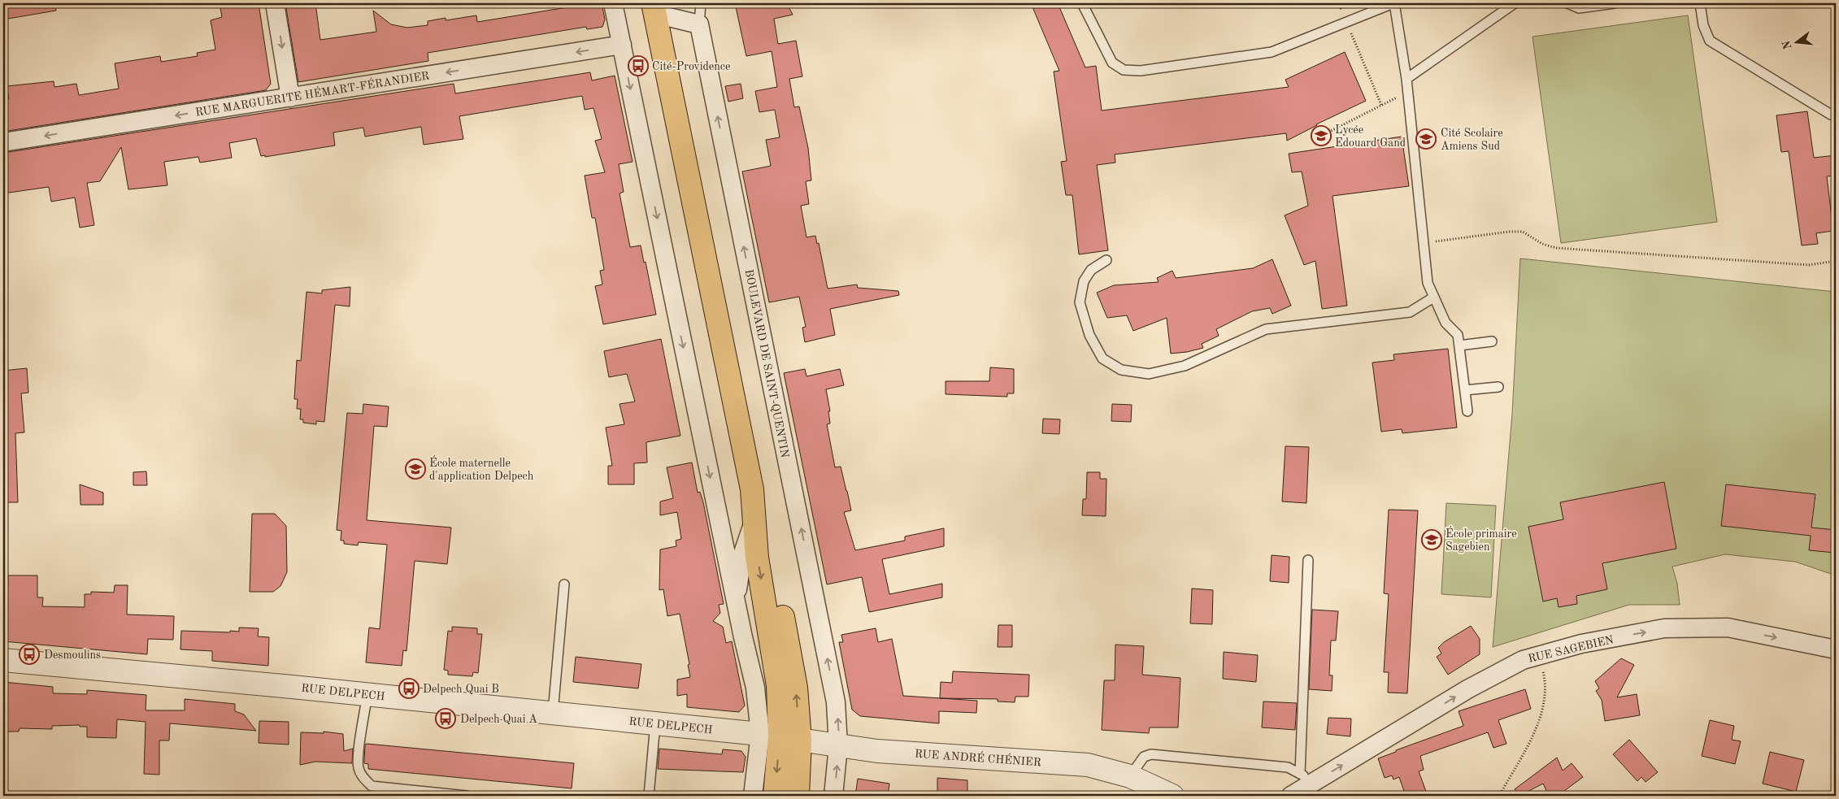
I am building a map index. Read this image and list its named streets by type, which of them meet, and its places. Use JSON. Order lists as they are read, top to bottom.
{
  "streets": {
    "street": [
      "RUE MARGUERITE HÉMART-FÉRANDIER",
      "BOULEVARD DE SAINT-QUENTIN",
      "RUE SAGEBIEN",
      "RUE DELPECH",
      "RUE ANDRÉ CHÉNIER"
    ]
  },
  "crossings": [
    ["BOULEVARD DE SAINT-QUENTIN", "RUE ANDRÉ CHÉNIER"],
    ["RUE DELPECH", "RUE ANDRÉ CHÉNIER"]
  ],
  "one_way": ["RUE MARGUERITE HÉMART-FÉRANDIER", "RUE SAGEBIEN"],
  "places": {
    "bus stop": [
      "Cité-Providence",
      "Desmoulins",
      "Delpech Quai B",
      "Delpech Quai A"
    ],
    "school or university": [
      "Lycée Edouard Gand",
      "Cité Scolaire Amiens Sud",
      "École maternelle d'application Delpech",
      "École primaire Sagebien"
    ]
  },
  "north": "left"
}
